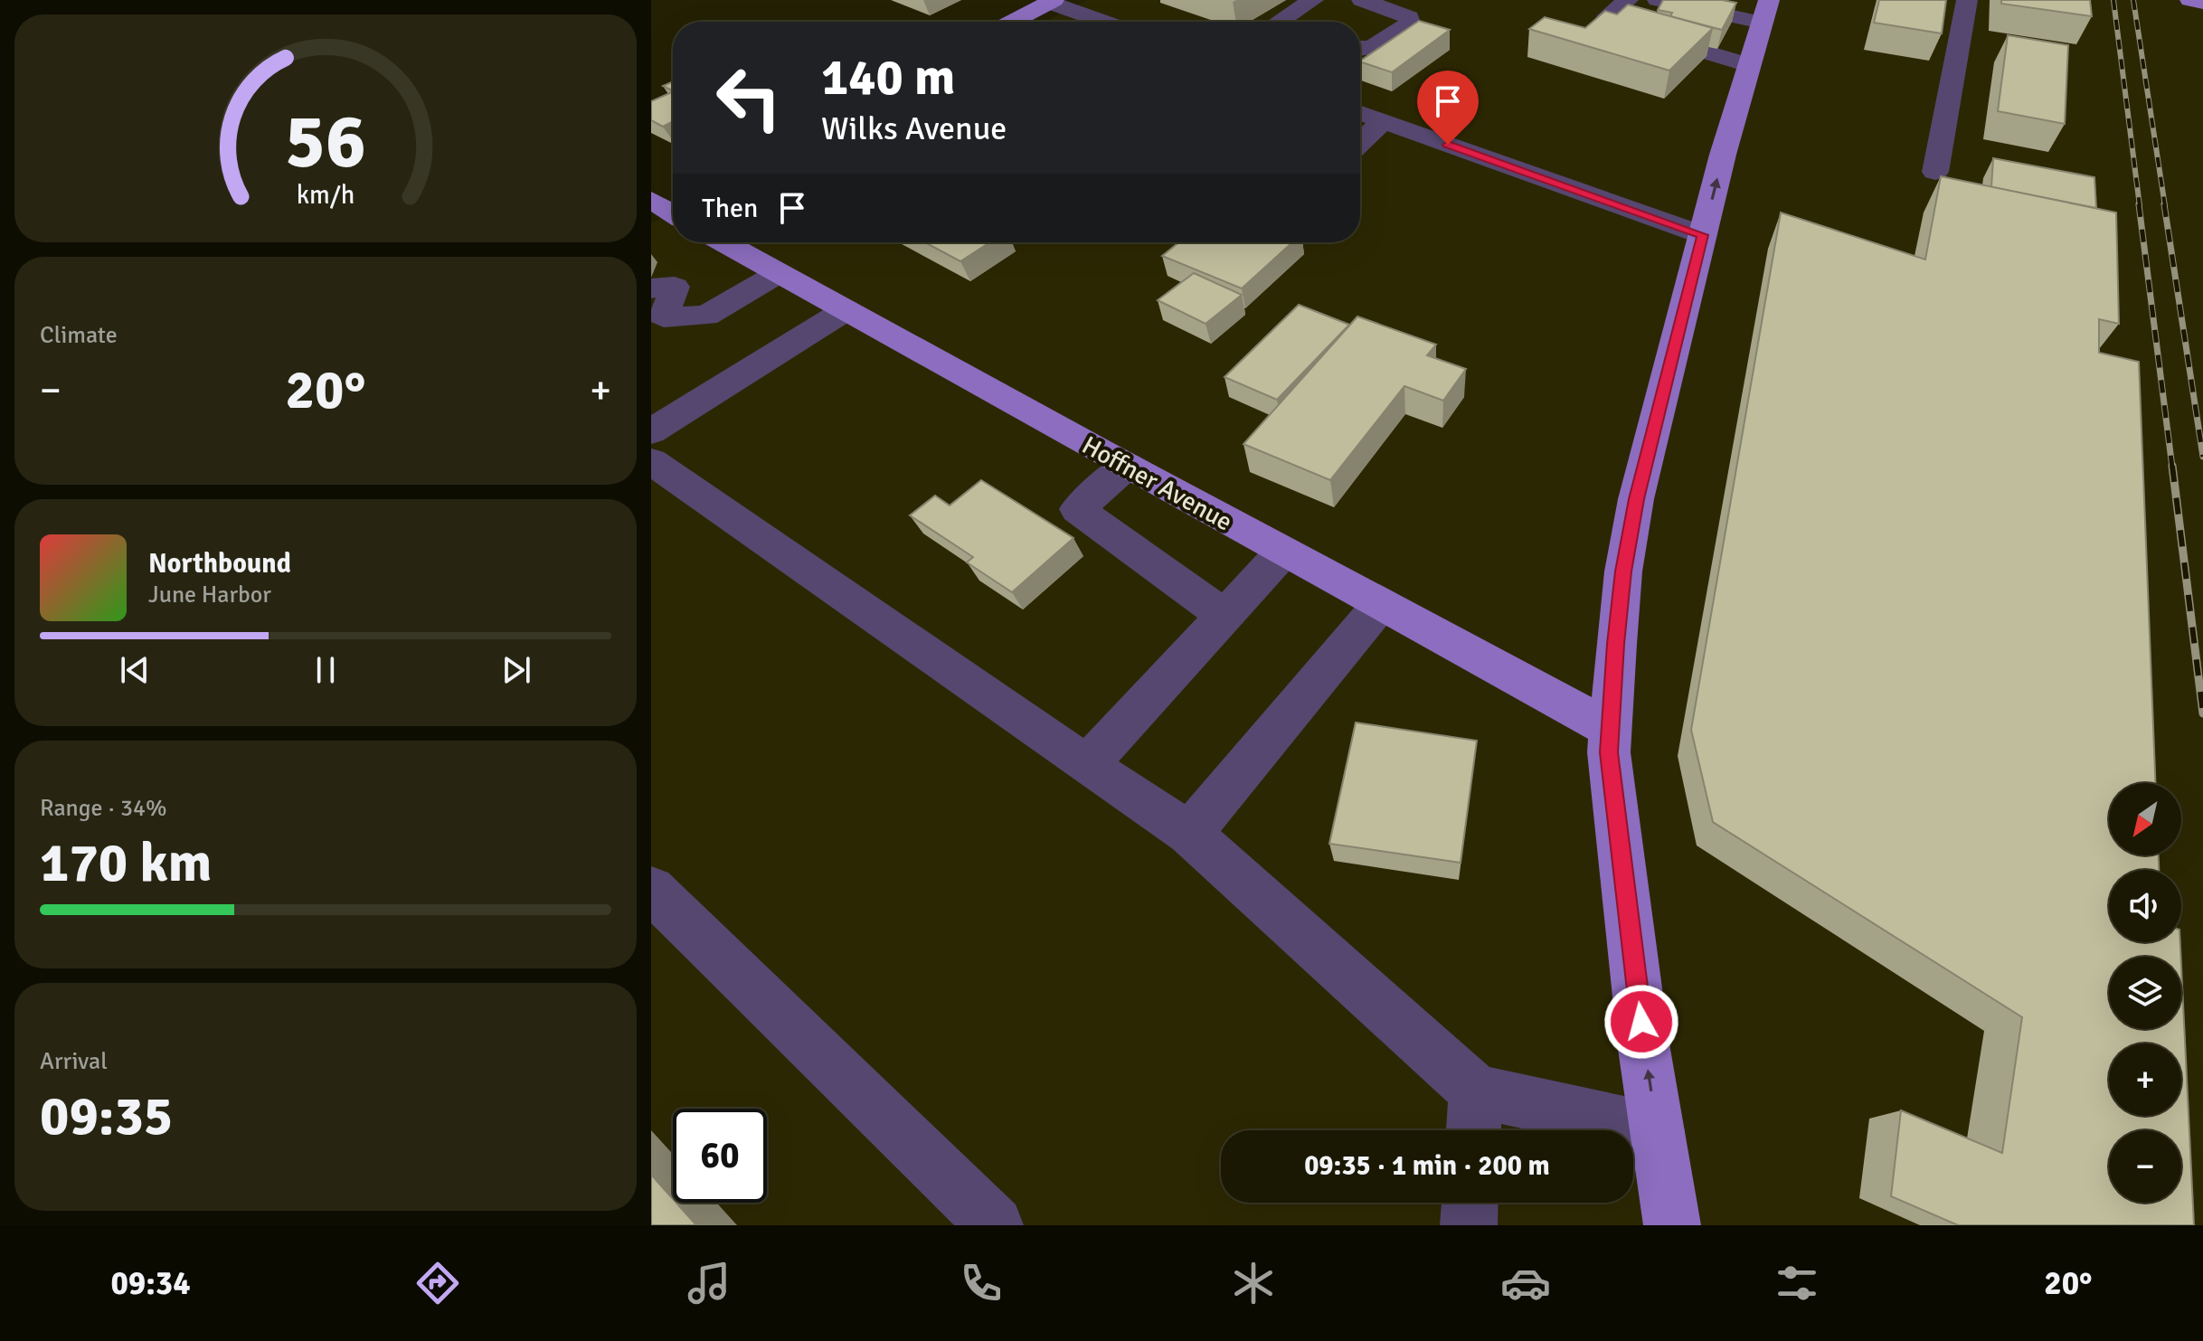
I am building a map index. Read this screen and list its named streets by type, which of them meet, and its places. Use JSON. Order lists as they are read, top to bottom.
{
  "streets": {
    "main road": ["Hoffner Avenue"]
  },
  "north": "bottom left",
  "page": {
    "turn": ["140 m", "Wilks Avenue"],
    "then": "Then",
    "tile": [
      "Climate",
      ["Range · 34%", "170 km"],
      ["Arrival", "09:35"]
    ],
    "heat": ["−", "20°", "+"],
    "song": ["Northbound", "June Harbor"],
    "map_buttons": ["+", "−"],
    "limit": "60",
    "trip": "09:35 · 1 min · 200 m",
    "tabs": ["09:34", "20°"],
    "gauge": ["56", "km/h"]
  }
}
